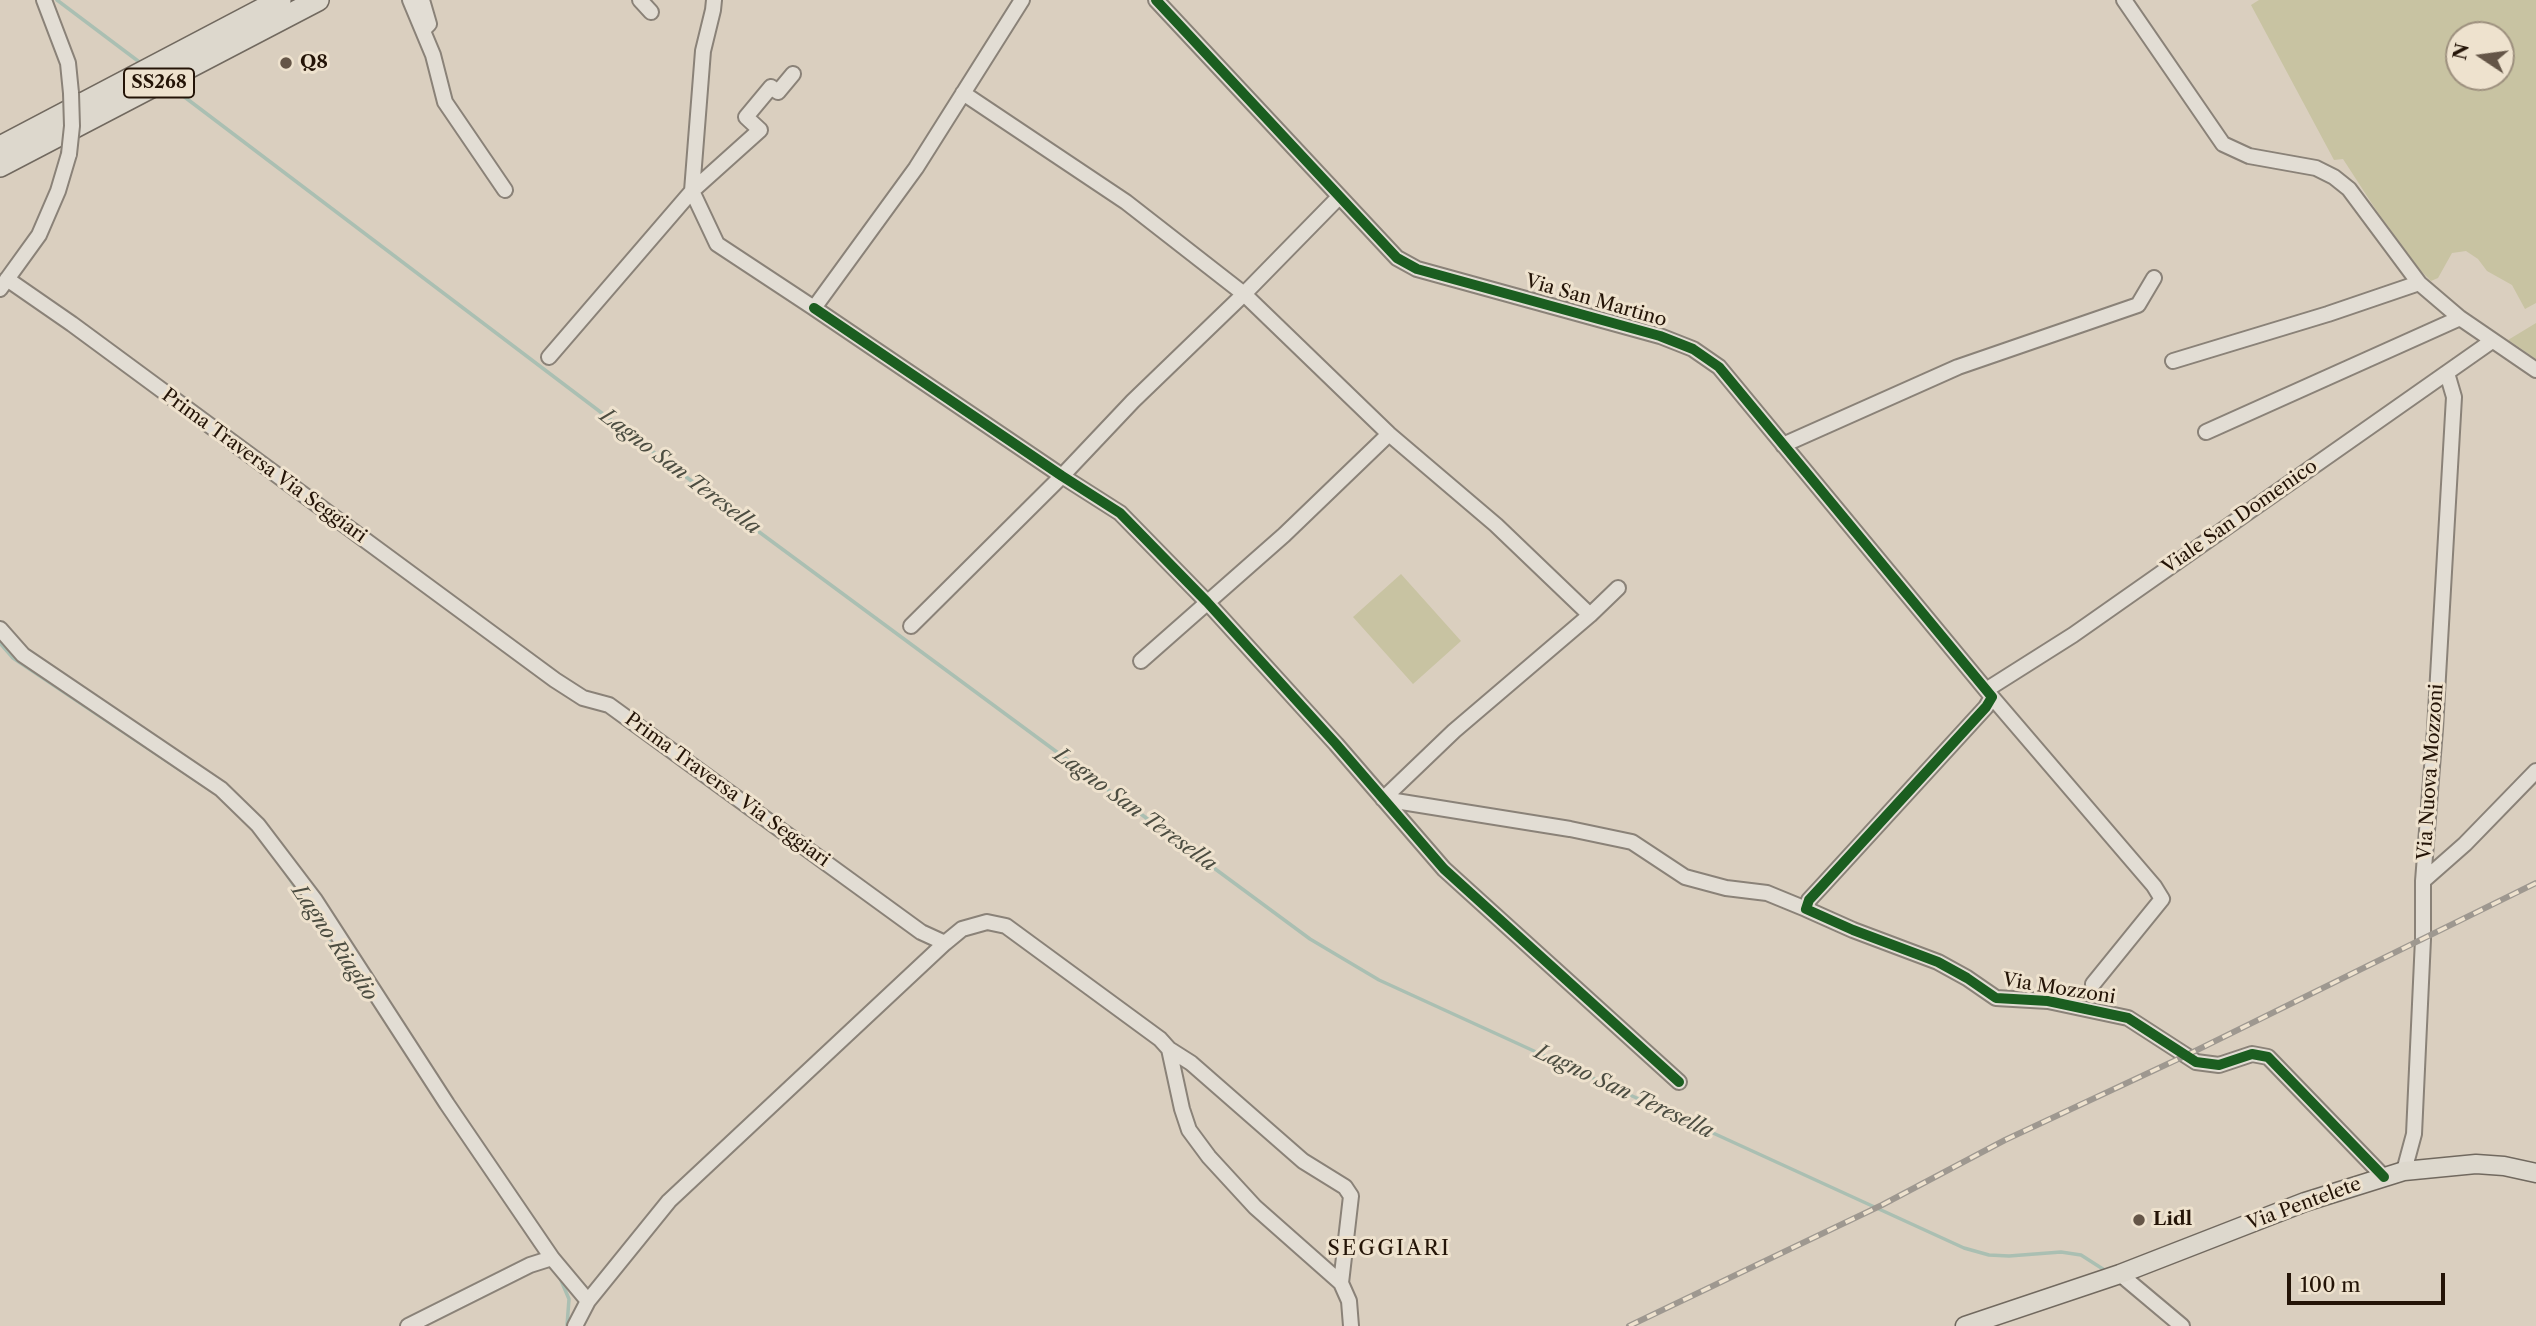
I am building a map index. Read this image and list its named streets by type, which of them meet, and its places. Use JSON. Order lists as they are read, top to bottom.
{
  "streets": {
    "highway": ["SS268"],
    "main road": ["Via Pentelete"],
    "street": [
      "Via San Martino",
      "Prima Traversa Via Seggiari",
      "Viale San Domenico",
      "Via Nuova Mozzoni",
      "Via Mozzoni"
    ]
  },
  "crossings": [
    ["Via San Martino", "Viale San Domenico"],
    ["Viale San Domenico", "Via Nuova Mozzoni"],
    ["Via Nuova Mozzoni", "Via Pentelete"],
    ["Via Mozzoni", "Via Pentelete"]
  ],
  "districts": ["SEGGIARI"],
  "water": ["Lagno San Teresella", "Lagno Riaglio"],
  "places": ["Q8", "Lidl"],
  "scale_bar": "100 m",
  "north": "left"
}
